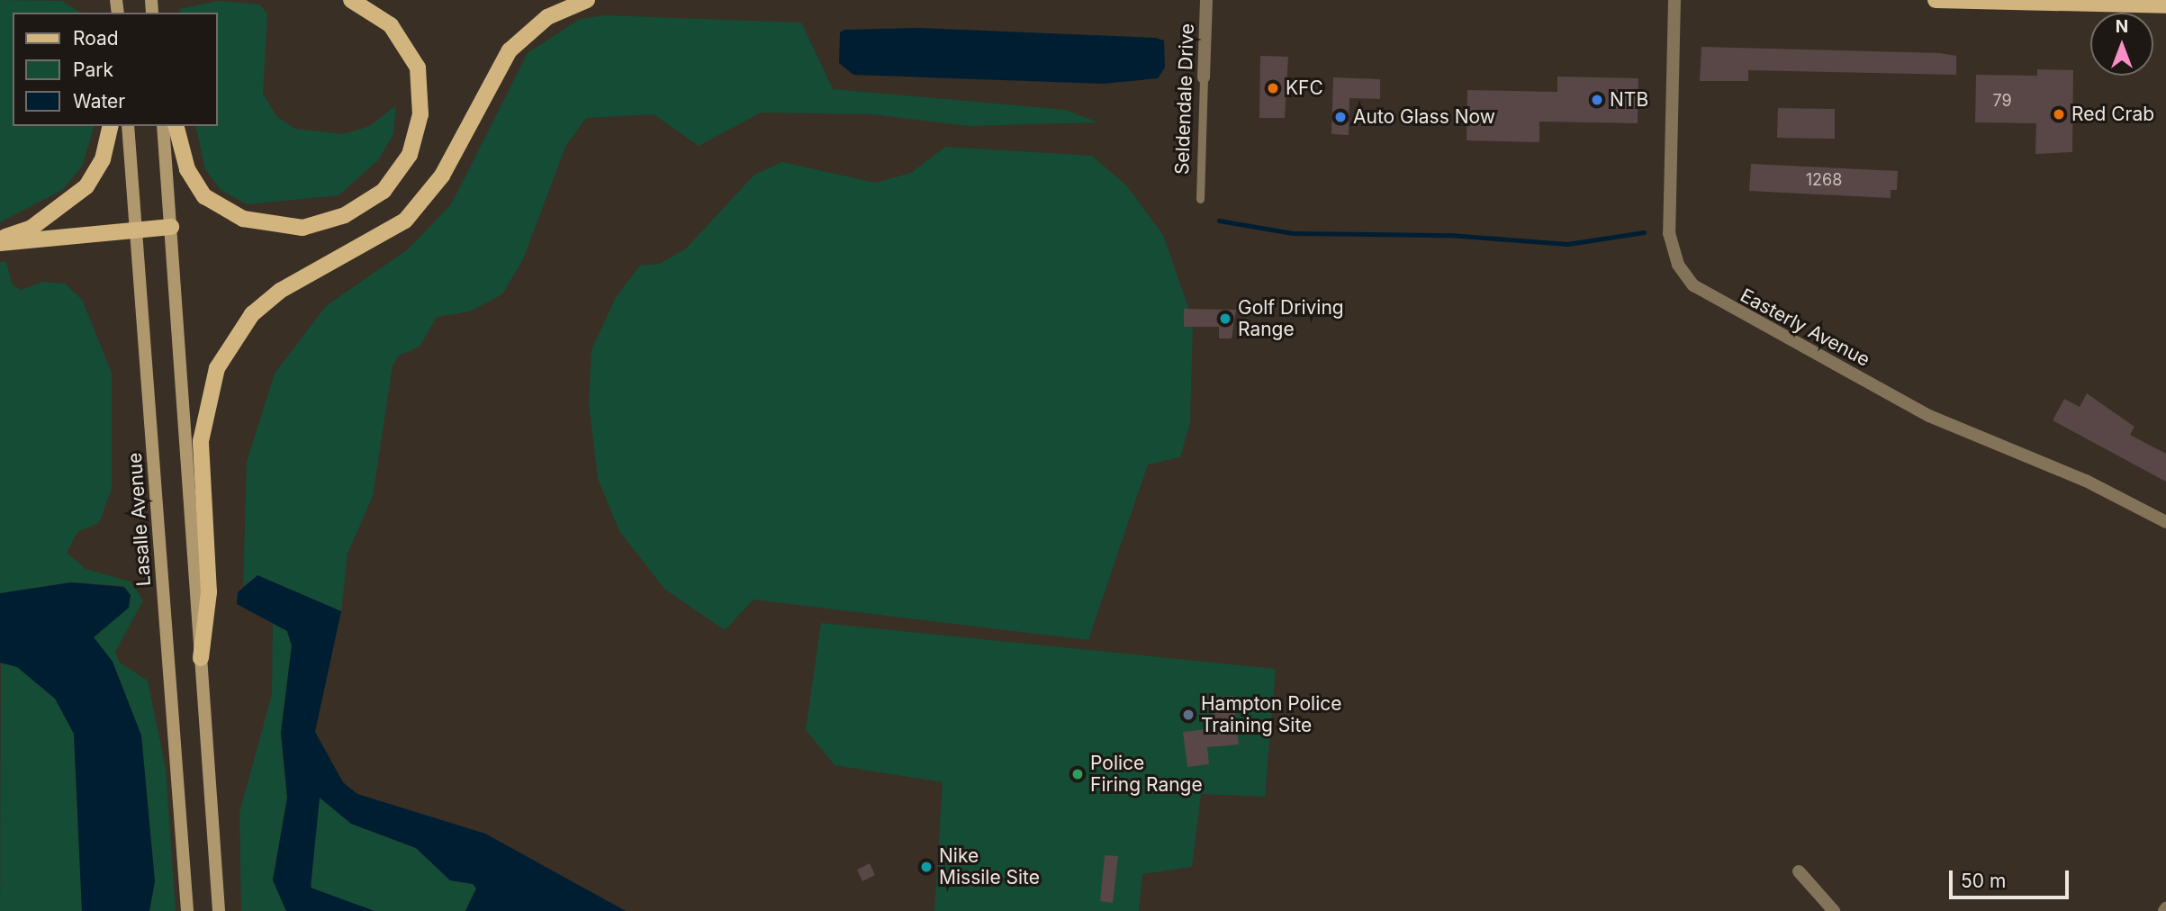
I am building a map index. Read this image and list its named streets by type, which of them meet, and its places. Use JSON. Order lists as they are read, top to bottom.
{
  "streets": {
    "main road": ["Lasalle Avenue"],
    "street": ["Seldendale Drive", "Easterly Avenue"]
  },
  "places": [
    "KFC",
    "NTB",
    "Red Crab",
    "Auto Glass Now",
    "Golf Driving Range",
    "Hampton Police Training Site",
    "Police Firing Range",
    "Nike Missile Site"
  ],
  "house_numbers": ["79", "1268"],
  "legend": ["Road", "Park", "Water"],
  "scale_bar": "50 m",
  "north": "top"
}
